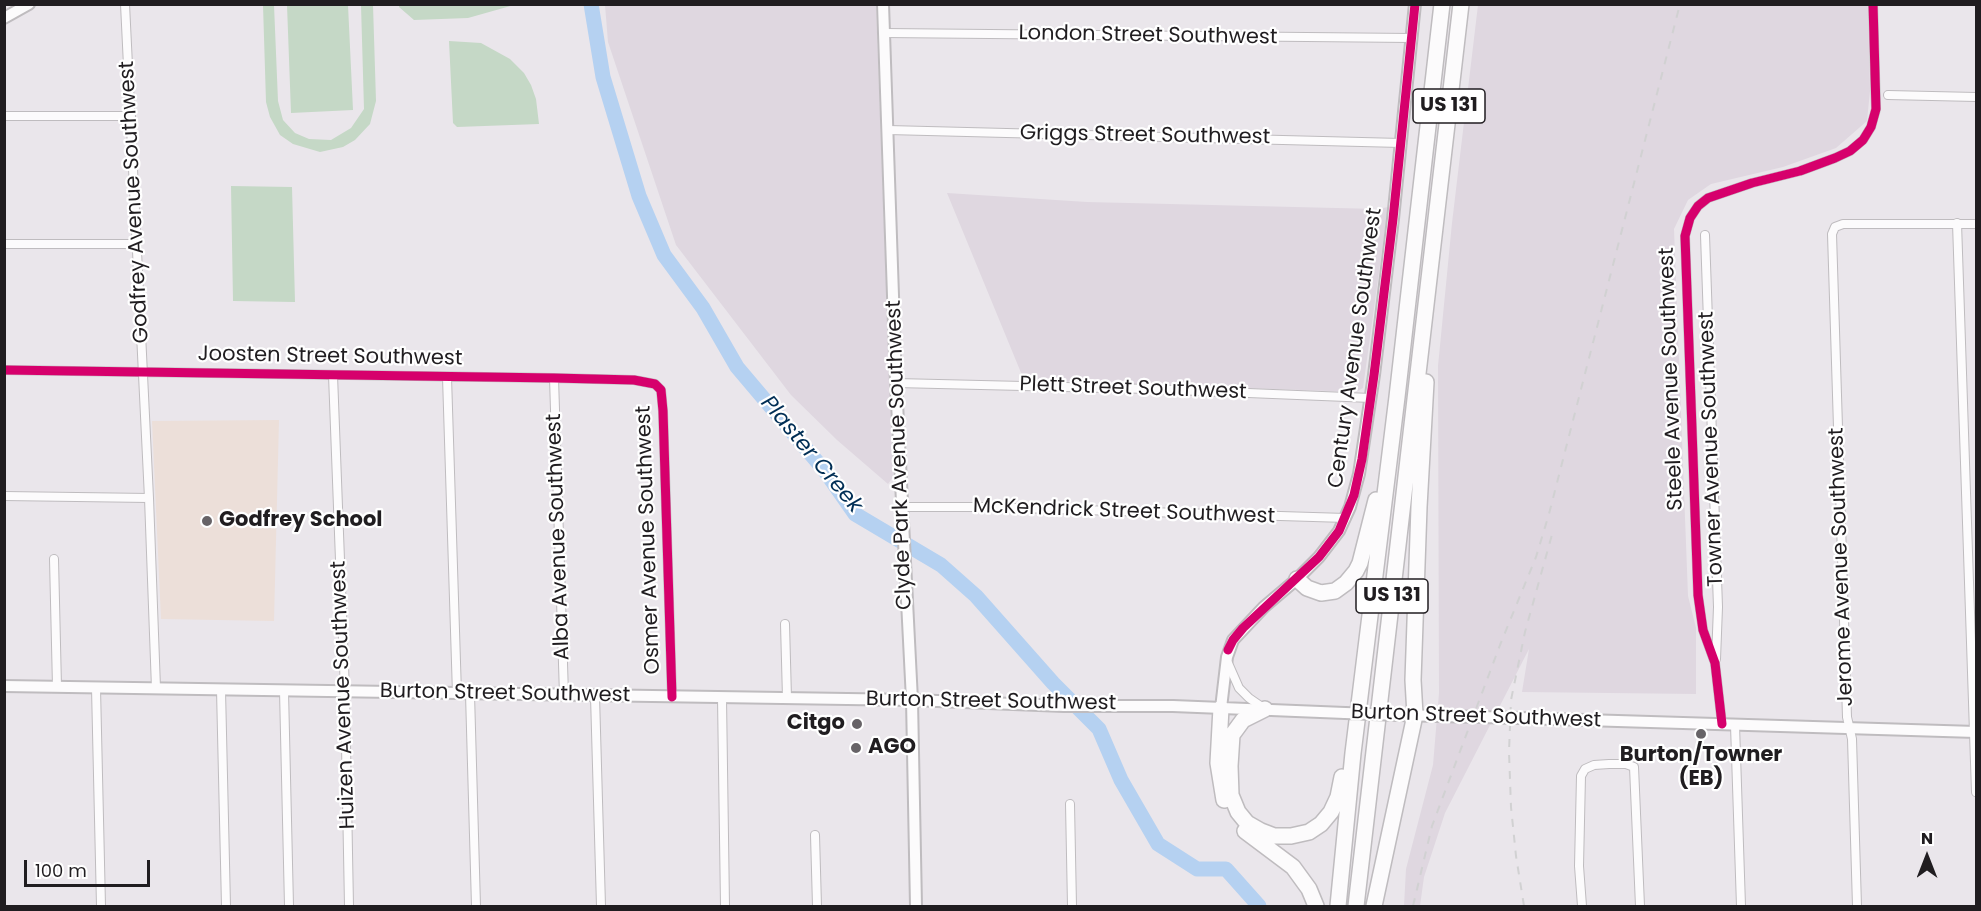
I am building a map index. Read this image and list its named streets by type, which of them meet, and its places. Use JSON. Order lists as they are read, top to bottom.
{
  "streets": {
    "highway": ["US 131"],
    "main road": ["Century Avenue Southwest", "Clyde Park Avenue Southwest", "Burton Street Southwest"],
    "street": [
      "London Street Southwest",
      "Griggs Street Southwest",
      "Godfrey Avenue Southwest",
      "Joosten Street Southwest",
      "Steele Avenue Southwest",
      "Plett Street Southwest",
      "Towner Avenue Southwest",
      "McKendrick Street Southwest",
      "Alba Avenue Southwest",
      "Osmer Avenue Southwest",
      "Jerome Avenue Southwest",
      "Huizen Avenue Southwest"
    ]
  },
  "crossings": [
    ["London Street Southwest", "Century Avenue Southwest"],
    ["London Street Southwest", "Clyde Park Avenue Southwest"],
    ["Griggs Street Southwest", "Century Avenue Southwest"],
    ["Griggs Street Southwest", "Clyde Park Avenue Southwest"],
    ["Godfrey Avenue Southwest", "Joosten Street Southwest"],
    ["Godfrey Avenue Southwest", "Burton Street Southwest"],
    ["Century Avenue Southwest", "Plett Street Southwest"],
    ["Century Avenue Southwest", "McKendrick Street Southwest"],
    ["Century Avenue Southwest", "Burton Street Southwest"],
    ["Joosten Street Southwest", "Alba Avenue Southwest"],
    ["Joosten Street Southwest", "Osmer Avenue Southwest"],
    ["Joosten Street Southwest", "Huizen Avenue Southwest"],
    ["Steele Avenue Southwest", "Towner Avenue Southwest"],
    ["Steele Avenue Southwest", "Burton Street Southwest"],
    ["Plett Street Southwest", "Clyde Park Avenue Southwest"],
    ["Clyde Park Avenue Southwest", "McKendrick Street Southwest"],
    ["Clyde Park Avenue Southwest", "Burton Street Southwest"],
    ["Alba Avenue Southwest", "Burton Street Southwest"],
    ["Osmer Avenue Southwest", "Burton Street Southwest"],
    ["Jerome Avenue Southwest", "Burton Street Southwest"],
    ["Burton Street Southwest", "Huizen Avenue Southwest"]
  ],
  "water": ["Plaster Creek"],
  "places": [
    "Godfrey School",
    "Citgo",
    "Burton/Towner (EB)",
    "AGO"
  ],
  "scale_bar": "100 m",
  "north": "top"
}
